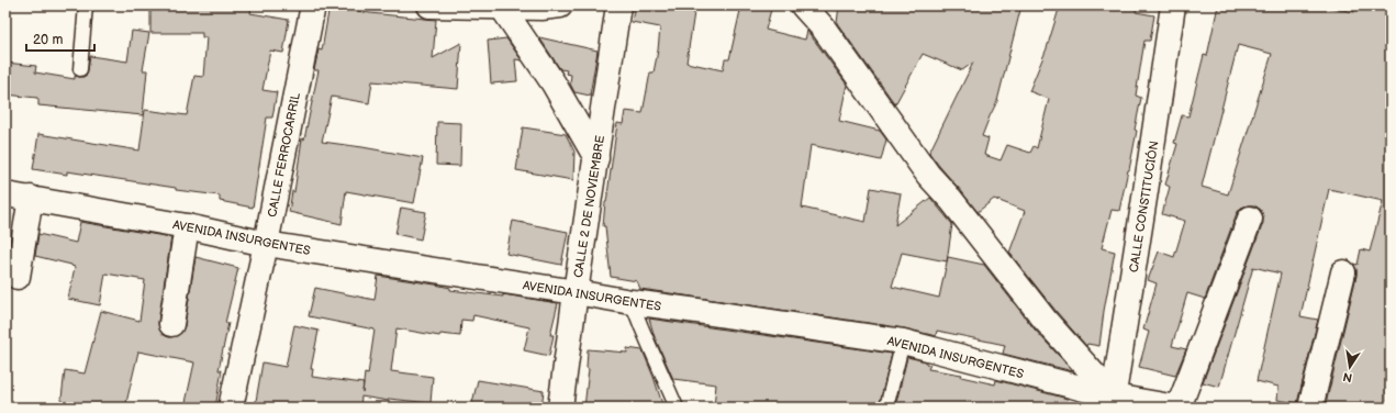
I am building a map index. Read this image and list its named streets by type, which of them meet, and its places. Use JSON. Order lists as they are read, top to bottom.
{
  "streets": {
    "street": [
      "CALLE FERROCARRIL",
      "CALLE 2 DE NOVIEMBRE",
      "CALLE CONSTITUCIÓN",
      "AVENIDA INSURGENTES"
    ]
  },
  "crossings": [
    ["CALLE FERROCARRIL", "AVENIDA INSURGENTES"],
    ["CALLE 2 DE NOVIEMBRE", "AVENIDA INSURGENTES"],
    ["CALLE CONSTITUCIÓN", "AVENIDA INSURGENTES"]
  ],
  "scale_bar": "20 m",
  "north": "bottom"
}
